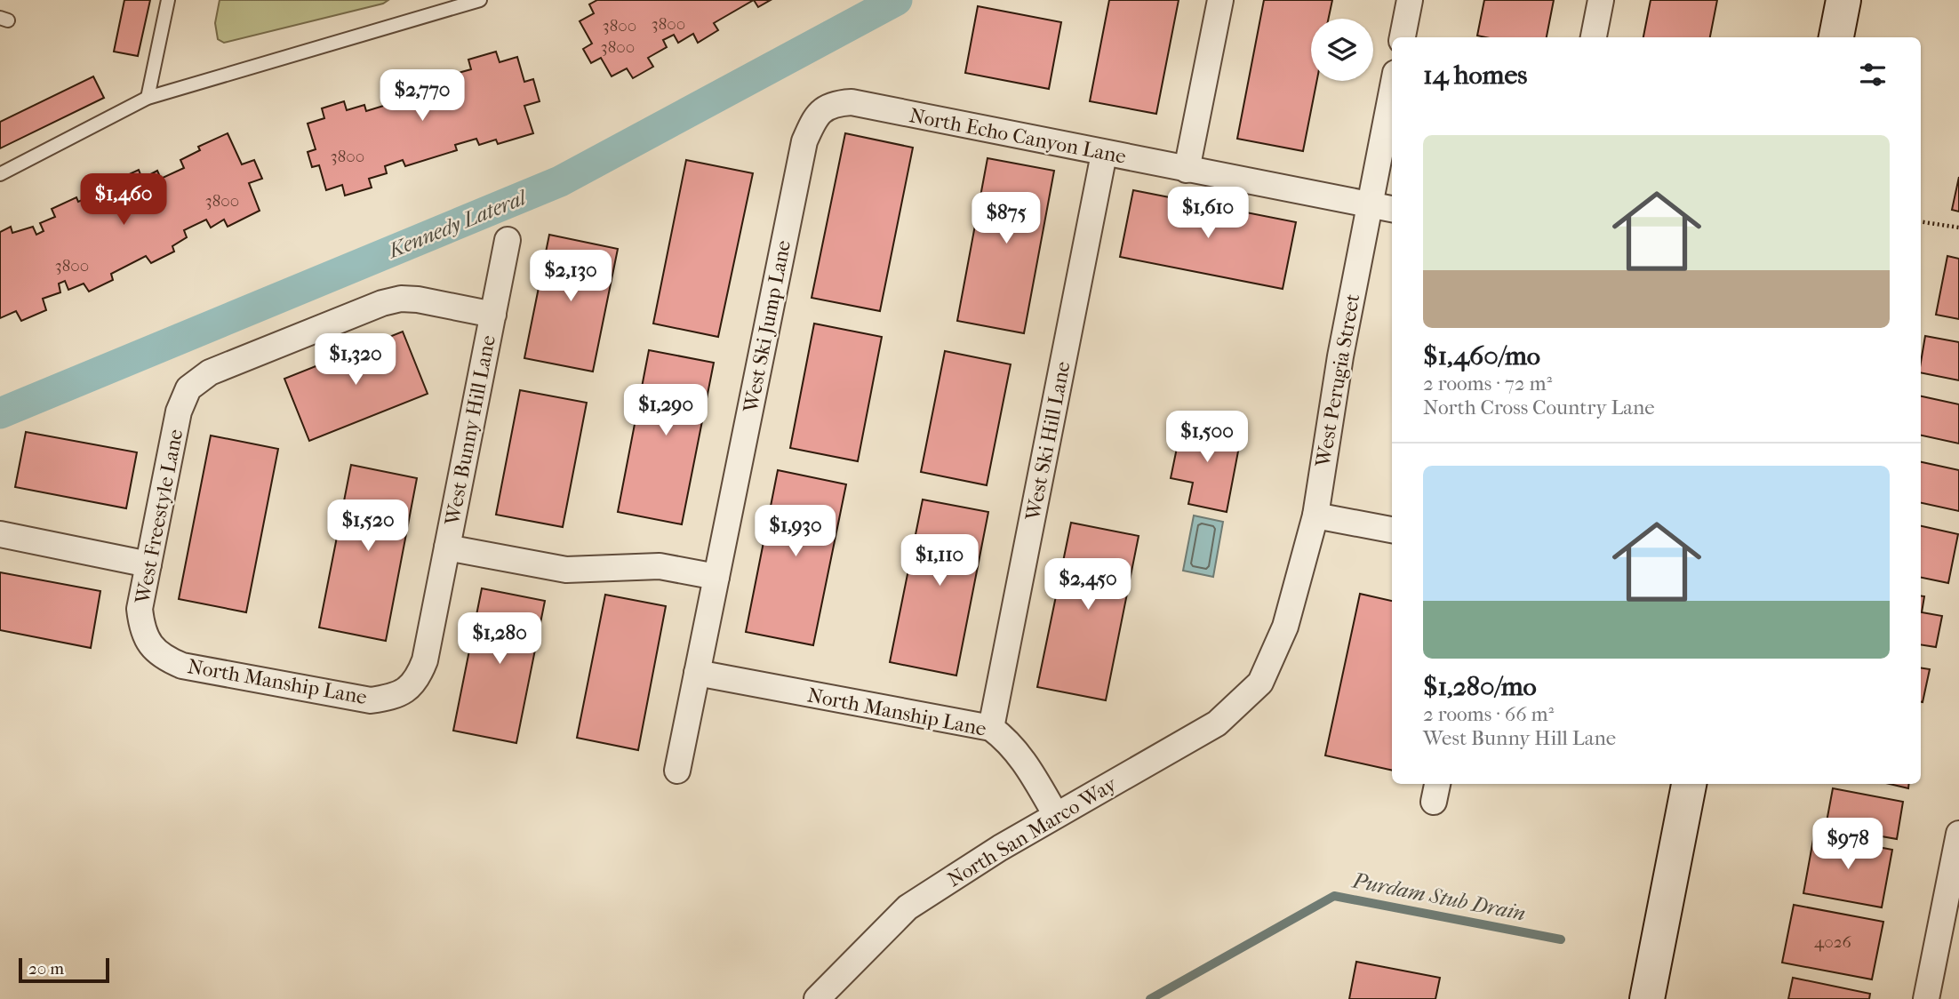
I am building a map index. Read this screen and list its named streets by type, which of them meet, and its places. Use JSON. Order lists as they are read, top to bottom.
{
  "streets": {
    "street": [
      "North Echo Canyon Lane",
      "West Ski Jump Lane",
      "West Perugia Street",
      "West Bunny Hill Lane",
      "West Ski Hill Lane",
      "West Freestyle Lane",
      "North Manship Lane",
      "North San Marco Way"
    ]
  },
  "crossings": [
    ["North Echo Canyon Lane", "West Ski Jump Lane"],
    ["North Echo Canyon Lane", "West Perugia Street"],
    ["North Echo Canyon Lane", "West Ski Hill Lane"],
    ["West Ski Jump Lane", "North Manship Lane"],
    ["West Perugia Street", "North San Marco Way"],
    ["West Bunny Hill Lane", "West Freestyle Lane"],
    ["West Bunny Hill Lane", "North Manship Lane"],
    ["West Ski Hill Lane", "North Manship Lane"],
    ["West Freestyle Lane", "North Manship Lane"],
    ["North Manship Lane", "North San Marco Way"]
  ],
  "water": ["Kennedy Lateral", "Purdam Stub Drain"],
  "house_numbers": [
    "3800",
    "3800",
    "3800",
    "3800",
    "3800",
    "3800",
    "4026"
  ],
  "scale_bar": "20 m",
  "page": {
    "heading": "14 homes",
    "price": [
      "$2,770",
      "$1,460",
      "$1,610",
      "$875",
      "$2,130",
      "$1,320",
      "$1,290",
      "$1,500",
      "$1,520",
      "$1,930",
      "$1,110",
      "$2,450",
      "$1,280",
      "$978"
    ],
    "list": [
      {
        "name": "$1,460/mo",
        "note": "2 rooms · 72 m² · North Cross Country Lane"
      },
      {
        "name": "$1,280/mo",
        "note": "2 rooms · 66 m² · West Bunny Hill Lane"
      }
    ],
    "scale": "20 m"
  }
}
